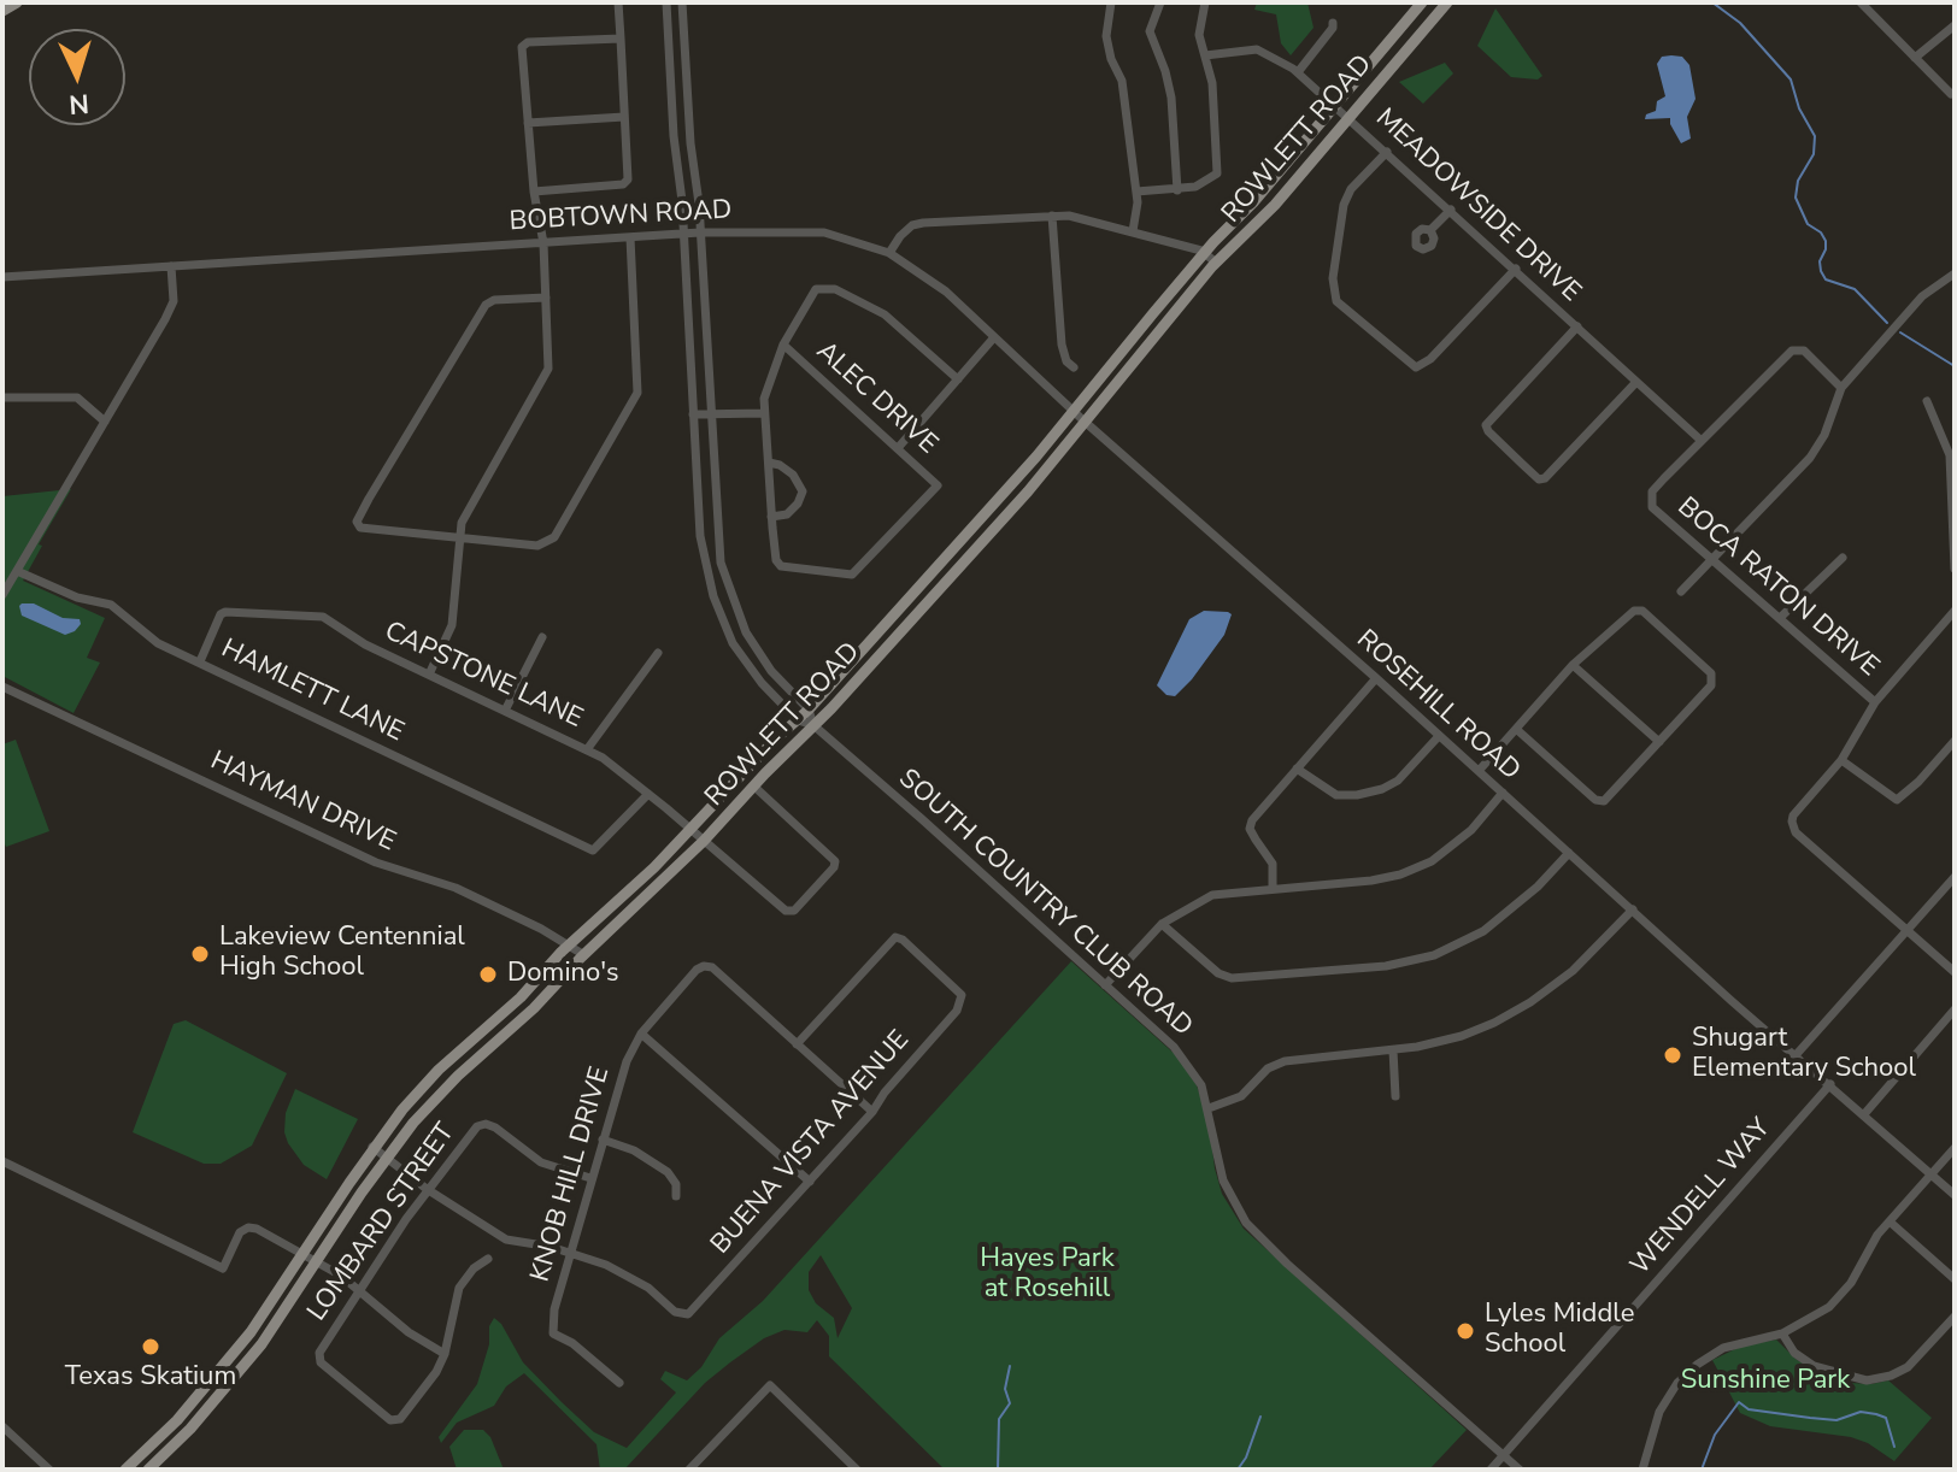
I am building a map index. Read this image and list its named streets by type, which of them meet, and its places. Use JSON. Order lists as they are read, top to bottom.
{
  "streets": {
    "main road": ["ROWLETT ROAD"],
    "street": [
      "MEADOWSIDE DRIVE",
      "BOBTOWN ROAD",
      "ALEC DRIVE",
      "BOCA RATON DRIVE",
      "CAPSTONE LANE",
      "HAMLETT LANE",
      "ROSEHILL ROAD",
      "HAYMAN DRIVE",
      "SOUTH COUNTRY CLUB ROAD",
      "BUENA VISTA AVENUE",
      "KNOB HILL DRIVE",
      "WENDELL WAY",
      "LOMBARD STREET"
    ]
  },
  "crossings": [
    ["ROWLETT ROAD", "MEADOWSIDE DRIVE"],
    ["ROWLETT ROAD", "CAPSTONE LANE"],
    ["ROWLETT ROAD", "ROSEHILL ROAD"],
    ["ROWLETT ROAD", "HAYMAN DRIVE"],
    ["ROWLETT ROAD", "SOUTH COUNTRY CLUB ROAD"],
    ["MEADOWSIDE DRIVE", "BOCA RATON DRIVE"],
    ["BOBTOWN ROAD", "ROSEHILL ROAD"],
    ["BOBTOWN ROAD", "SOUTH COUNTRY CLUB ROAD"],
    ["CAPSTONE LANE", "HAMLETT LANE"],
    ["ROSEHILL ROAD", "WENDELL WAY"],
    ["SOUTH COUNTRY CLUB ROAD", "WENDELL WAY"],
    ["BUENA VISTA AVENUE", "KNOB HILL DRIVE"],
    ["KNOB HILL DRIVE", "LOMBARD STREET"]
  ],
  "parks": ["Hayes Park at Rosehill", "Sunshine Park"],
  "places": [
    "Lakeview Centennial High School",
    "Domino's",
    "Shugart Elementary School",
    "Lyles Middle School",
    "Texas Skatium"
  ],
  "north": "bottom"
}
